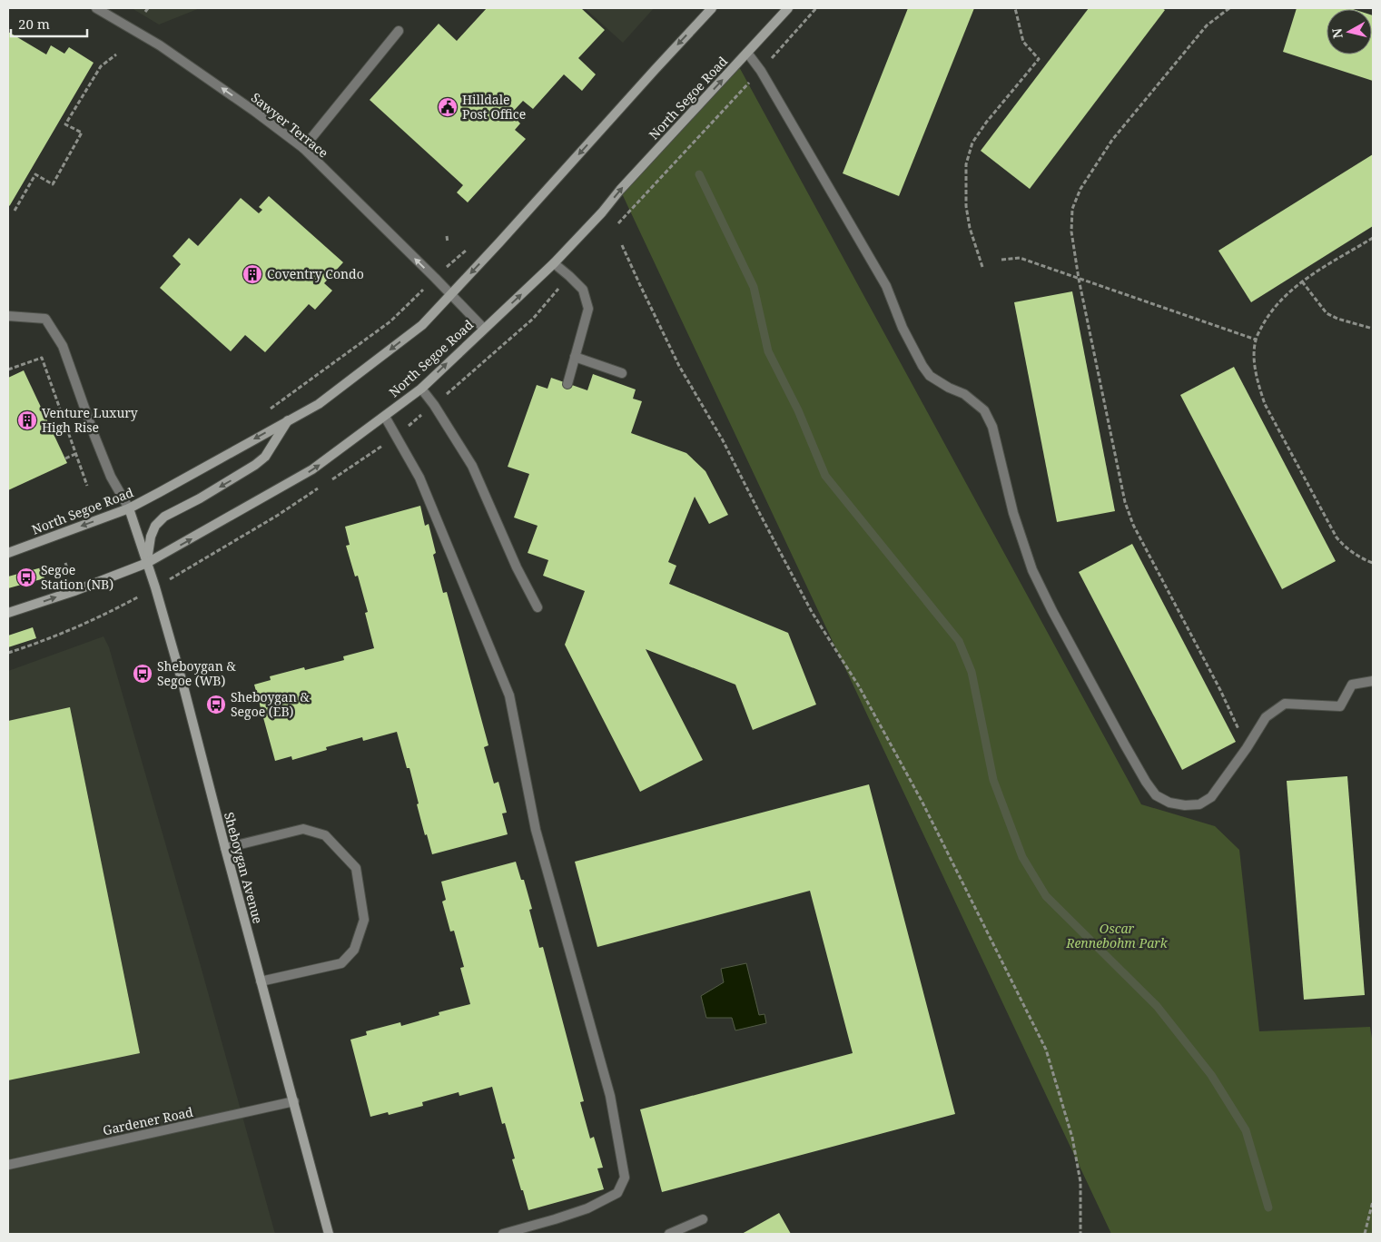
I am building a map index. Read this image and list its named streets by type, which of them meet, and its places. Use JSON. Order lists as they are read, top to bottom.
{
  "streets": {
    "street": [
      "North Segoe Road",
      "Sawyer Terrace",
      "Sheboygan Avenue",
      "Gardener Road"
    ]
  },
  "crossings": [
    ["North Segoe Road", "Sawyer Terrace"],
    ["North Segoe Road", "Sheboygan Avenue"],
    ["Sheboygan Avenue", "Gardener Road"]
  ],
  "one_way": ["Sawyer Terrace"],
  "parks": ["Oscar Rennebohm Park"],
  "places": {
    "public building": ["Hilldale Post Office"],
    "building": ["Coventry Condo", "Venture Luxury High Rise"],
    "bus stop": ["Segoe Station (NB)", "Sheboygan & Segoe (WB)", "Sheboygan & Segoe (EB)"]
  },
  "scale_bar": "20 m",
  "north": "left"
}
